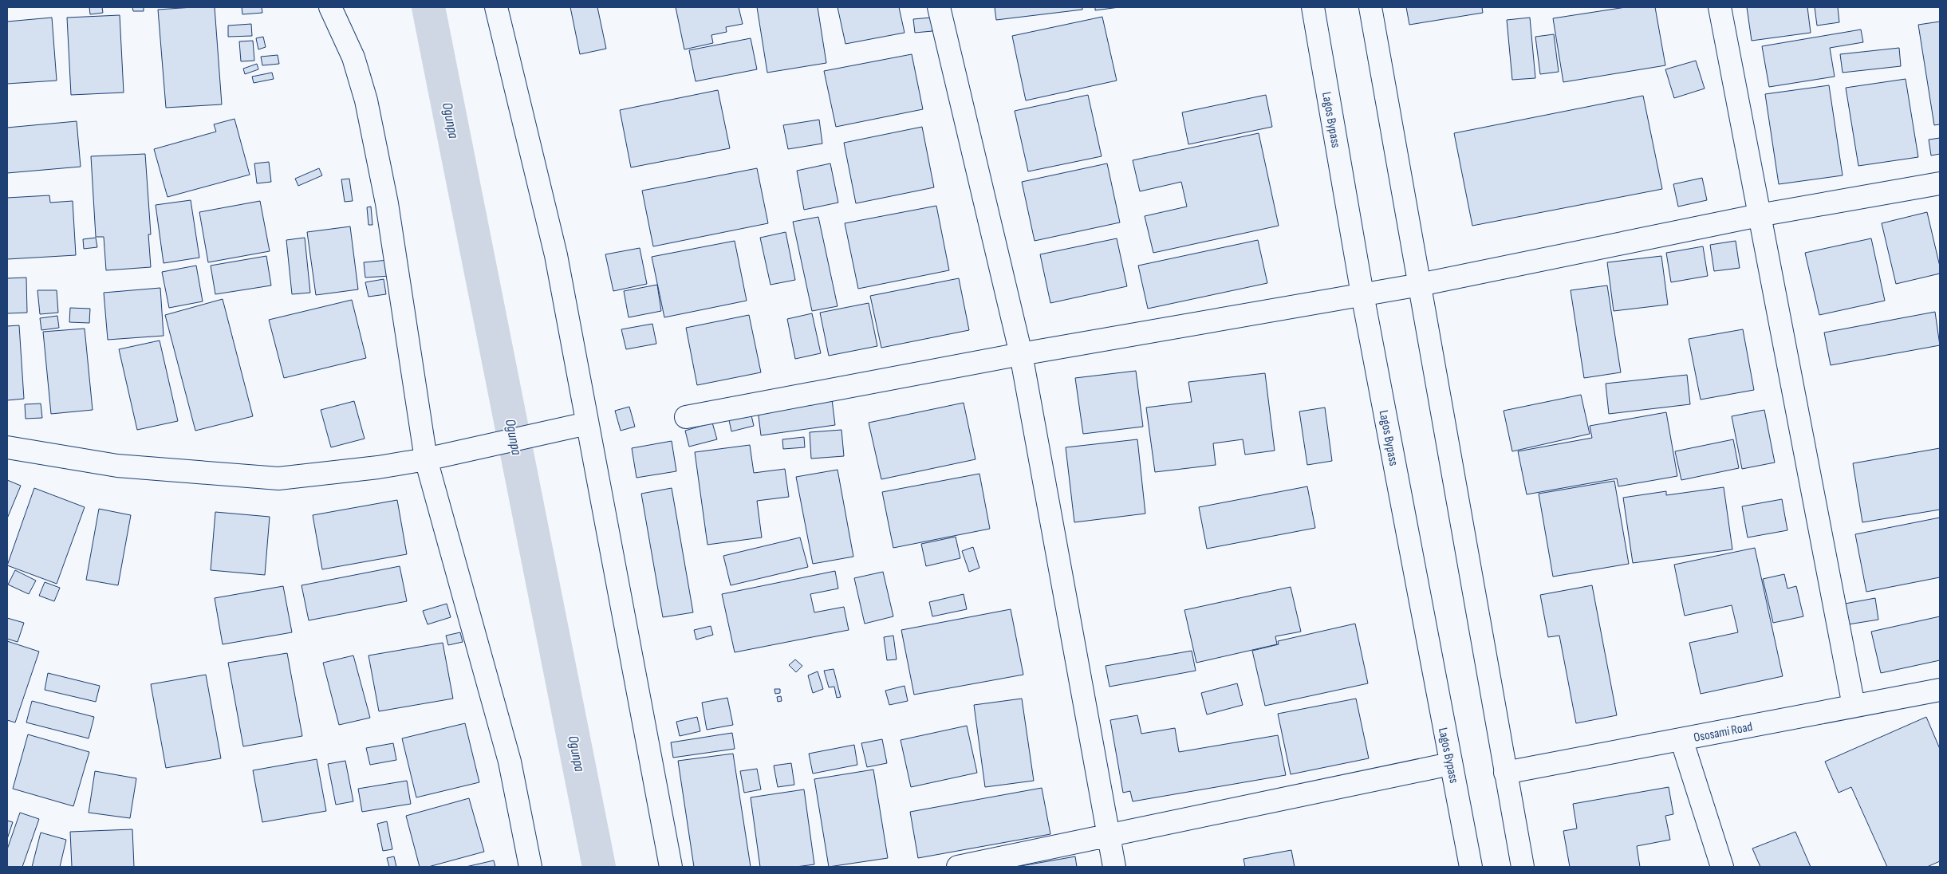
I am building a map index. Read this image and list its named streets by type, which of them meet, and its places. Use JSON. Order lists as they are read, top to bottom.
{
  "streets": {
    "street": ["Lagos Bypass", "Ososami Road"]
  },
  "water": ["Ogunpa"]
}
